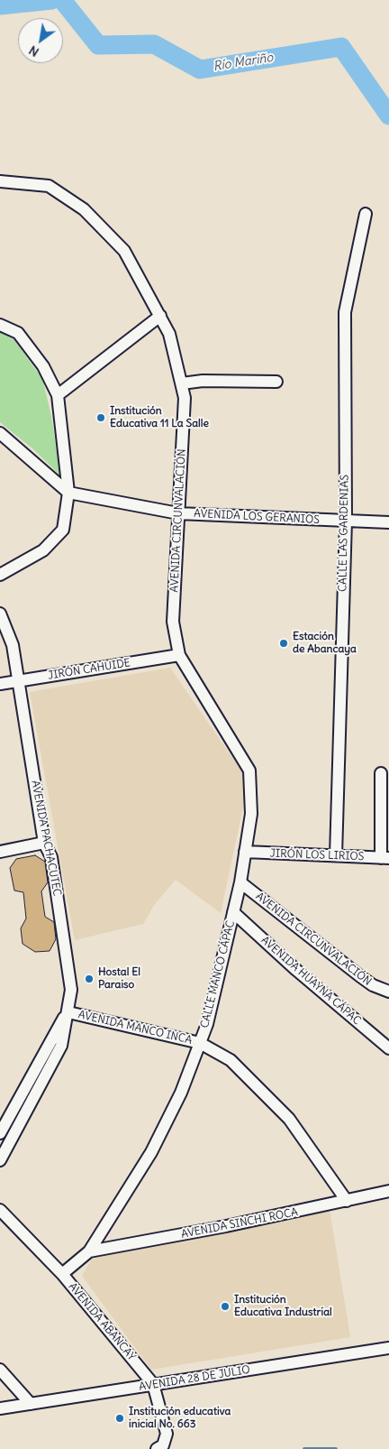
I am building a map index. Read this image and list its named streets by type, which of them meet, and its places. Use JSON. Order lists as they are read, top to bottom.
{
  "streets": {
    "street": [
      "AVENIDA LOS GERANIOS",
      "AVENIDA CIRCUNVALACIÓN",
      "CALLE LAS GARDENIAS",
      "JIRÓN CAHUIDE",
      "AVENIDA PACHACUTEC",
      "JIRÓN LOS LIRIOS",
      "CALLE MANCO CÁPAC",
      "AVENIDA HUAYNA CÁPAC",
      "AVENIDA MANCO INCA",
      "AVENIDA SINCHI ROCA",
      "AVENIDA ABANCAY",
      "AVENIDA 28 DE JULIO"
    ]
  },
  "crossings": [
    ["AVENIDA LOS GERANIOS", "AVENIDA CIRCUNVALACIÓN"],
    ["AVENIDA LOS GERANIOS", "CALLE LAS GARDENIAS"],
    ["AVENIDA CIRCUNVALACIÓN", "JIRÓN CAHUIDE"],
    ["AVENIDA CIRCUNVALACIÓN", "CALLE MANCO CÁPAC"],
    ["CALLE LAS GARDENIAS", "JIRÓN LOS LIRIOS"],
    ["JIRÓN CAHUIDE", "AVENIDA PACHACUTEC"],
    ["JIRÓN CAHUIDE", "CALLE MANCO CÁPAC"],
    ["AVENIDA PACHACUTEC", "AVENIDA MANCO INCA"],
    ["JIRÓN LOS LIRIOS", "CALLE MANCO CÁPAC"],
    ["CALLE MANCO CÁPAC", "AVENIDA HUAYNA CÁPAC"],
    ["CALLE MANCO CÁPAC", "AVENIDA MANCO INCA"],
    ["CALLE MANCO CÁPAC", "AVENIDA SINCHI ROCA"],
    ["CALLE MANCO CÁPAC", "AVENIDA ABANCAY"],
    ["AVENIDA MANCO INCA", "AVENIDA SINCHI ROCA"],
    ["AVENIDA ABANCAY", "AVENIDA 28 DE JULIO"]
  ],
  "water": ["Río Mariño"],
  "places": [
    "Institución Educativa 11 La Salle",
    "Estación de Abancaya",
    "Hostal El Paraiso",
    "Institución Educativa Industrial",
    "Institución educativa inicial No. 663"
  ],
  "north": "bottom left"
}
